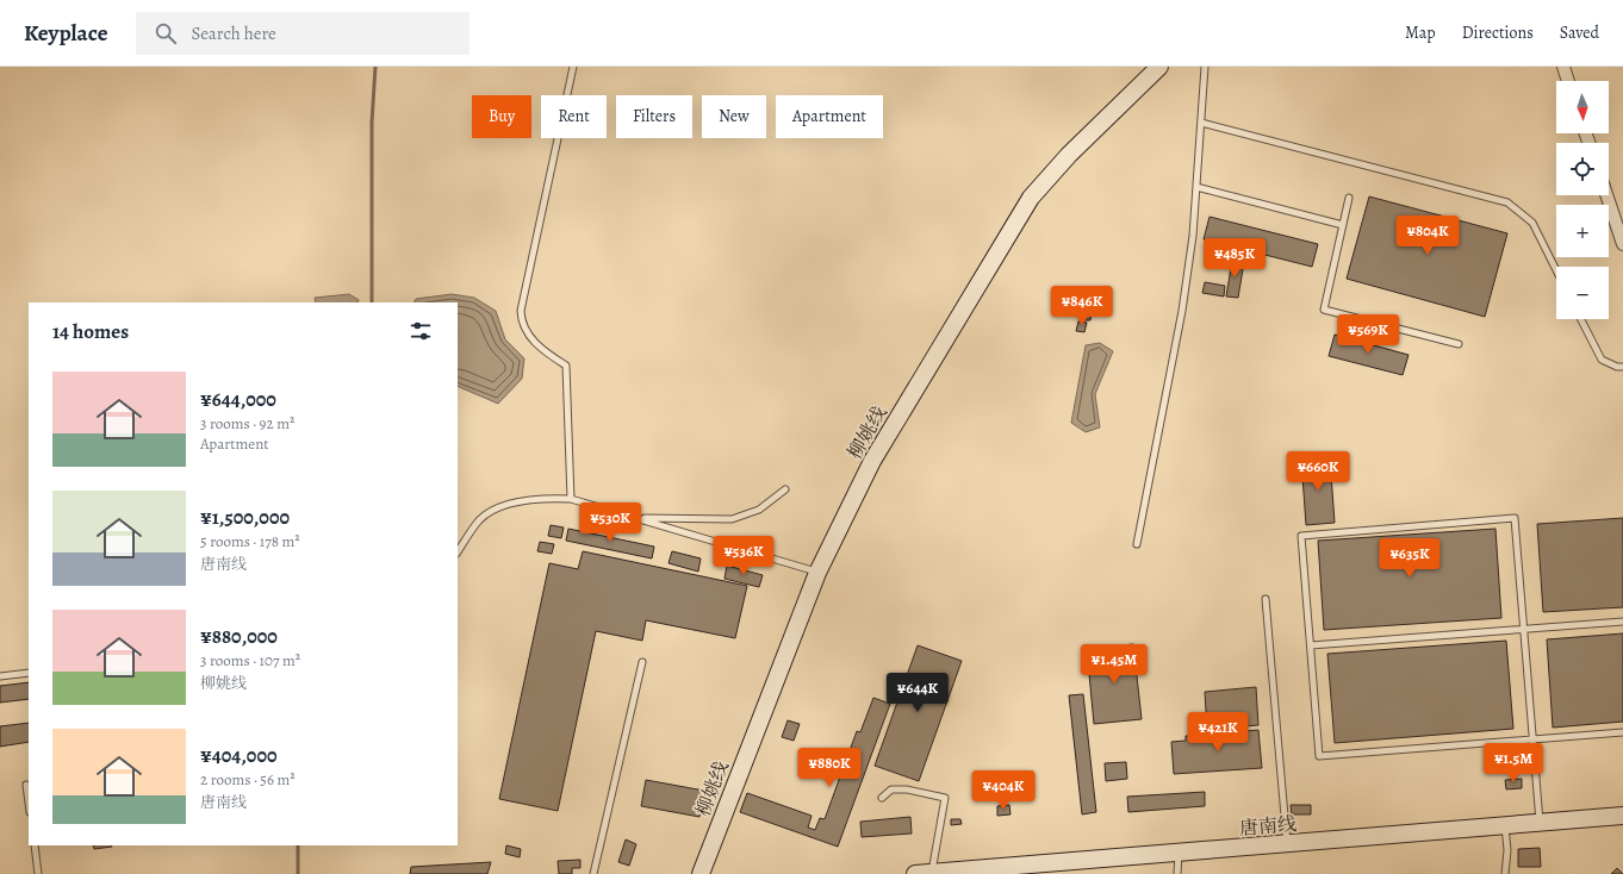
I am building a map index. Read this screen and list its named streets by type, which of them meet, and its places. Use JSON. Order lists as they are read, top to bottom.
{
  "streets": {
    "street": ["柳姚线", "唐南线"]
  },
  "north": "bottom",
  "page": {
    "header": "Keyplace",
    "search": "Search here",
    "nav": ["Map", "Directions", "Saved"],
    "map_buttons": ["+", "−"],
    "chip": [
      "Buy",
      "Rent",
      "Filters",
      "New",
      "Apartment"
    ],
    "price": [
      "¥804K",
      "¥485K",
      "¥846K",
      "¥569K",
      "¥660K",
      "¥530K",
      "¥536K",
      "¥635K",
      "¥1.45M",
      "¥644K",
      "¥421K",
      "¥1.5M",
      "¥880K",
      "¥404K"
    ],
    "heading": "14 homes",
    "list": [
      {
        "name": "¥644,000",
        "note": "3 rooms · 92 m² · Apartment"
      },
      {
        "name": "¥1,500,000",
        "note": "5 rooms · 178 m² · 唐南线"
      },
      {
        "name": "¥880,000",
        "note": "3 rooms · 107 m² · 柳姚线"
      },
      {
        "name": "¥404,000",
        "note": "2 rooms · 56 m² · 唐南线"
      }
    ]
  }
}
